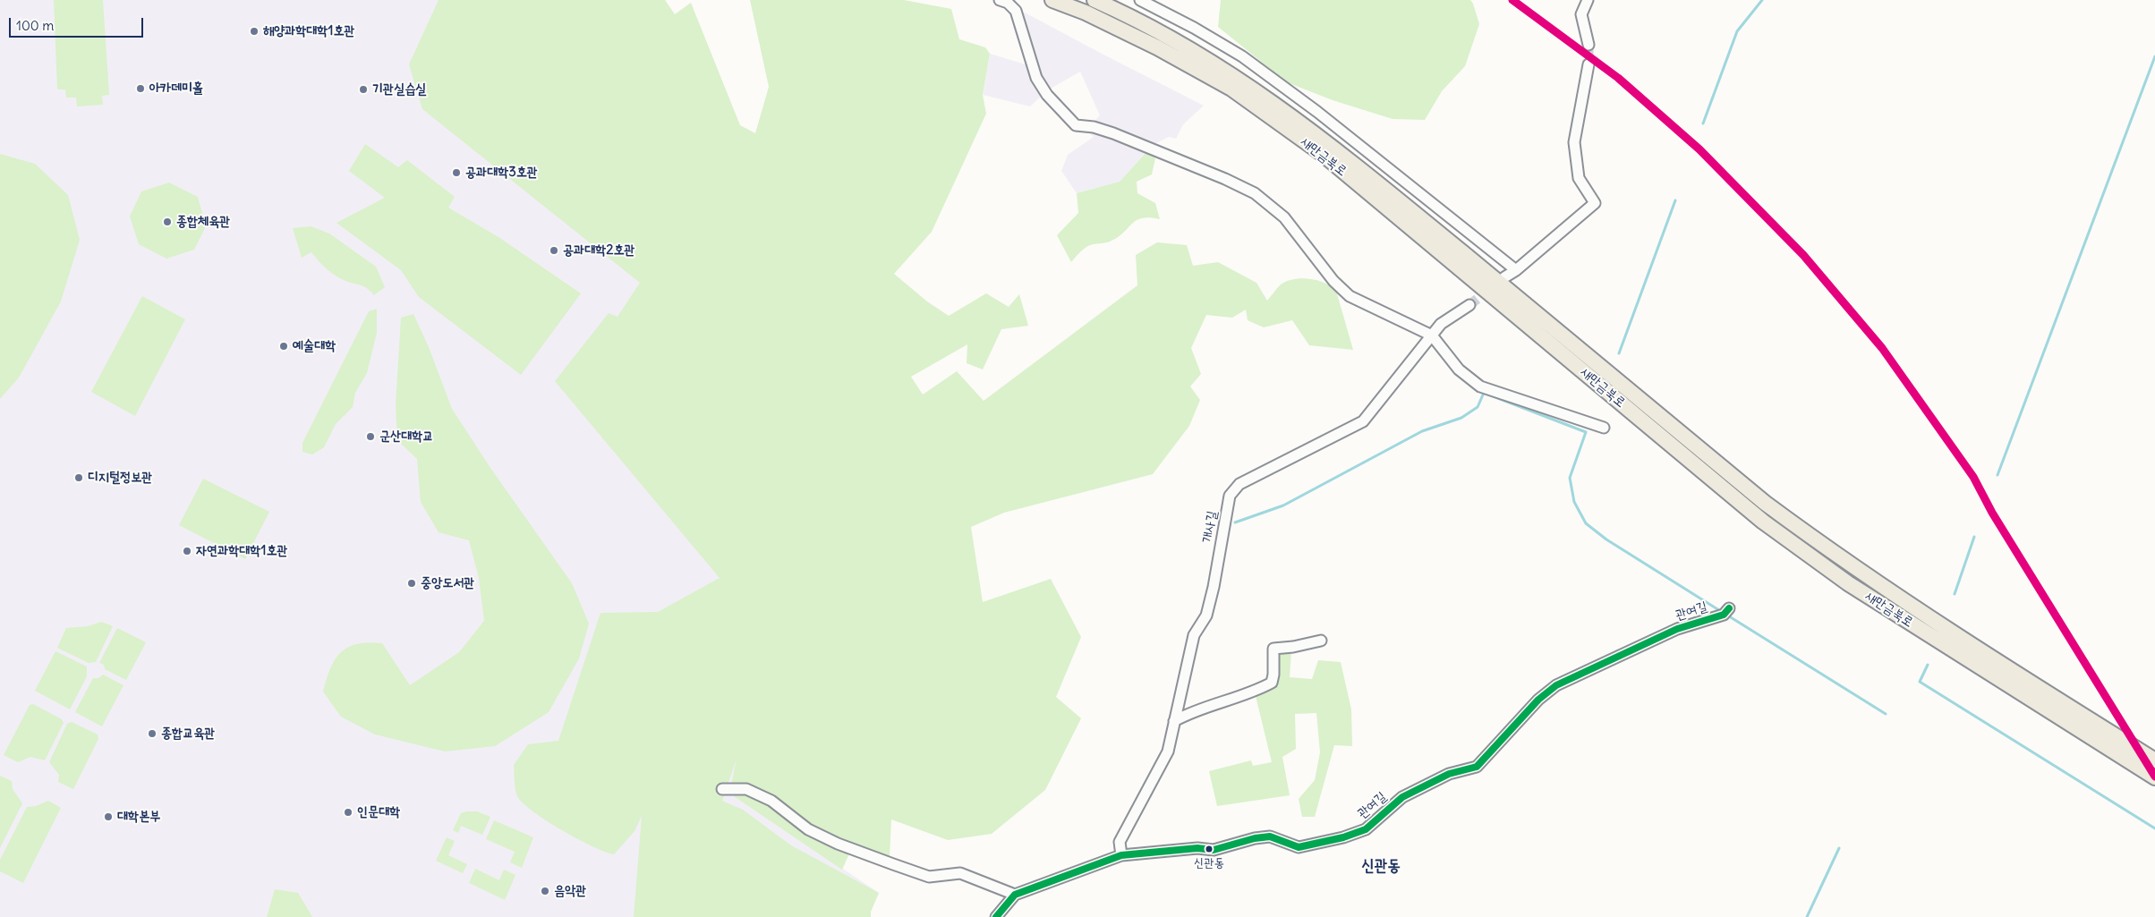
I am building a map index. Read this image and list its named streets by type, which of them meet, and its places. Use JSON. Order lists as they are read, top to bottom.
{
  "streets": {
    "highway": ["새만금북로"],
    "street": ["개사길", "관여길"]
  },
  "crossings": [
    ["개사길", "관여길"]
  ],
  "districts": ["신관동"],
  "places": [
    "해양과학대학1호관",
    "아카데미홀",
    "기관실습실",
    "공과대학3호관",
    "종합체육관",
    "공과대학2호관",
    "예술대학",
    "군산대학교",
    "디지털정보관",
    "자연과학대학1호관",
    "중앙도서관",
    "종합교육관",
    "인문대학",
    "대학본부",
    "신관동",
    "음악관"
  ],
  "scale_bar": "100 m"
}
